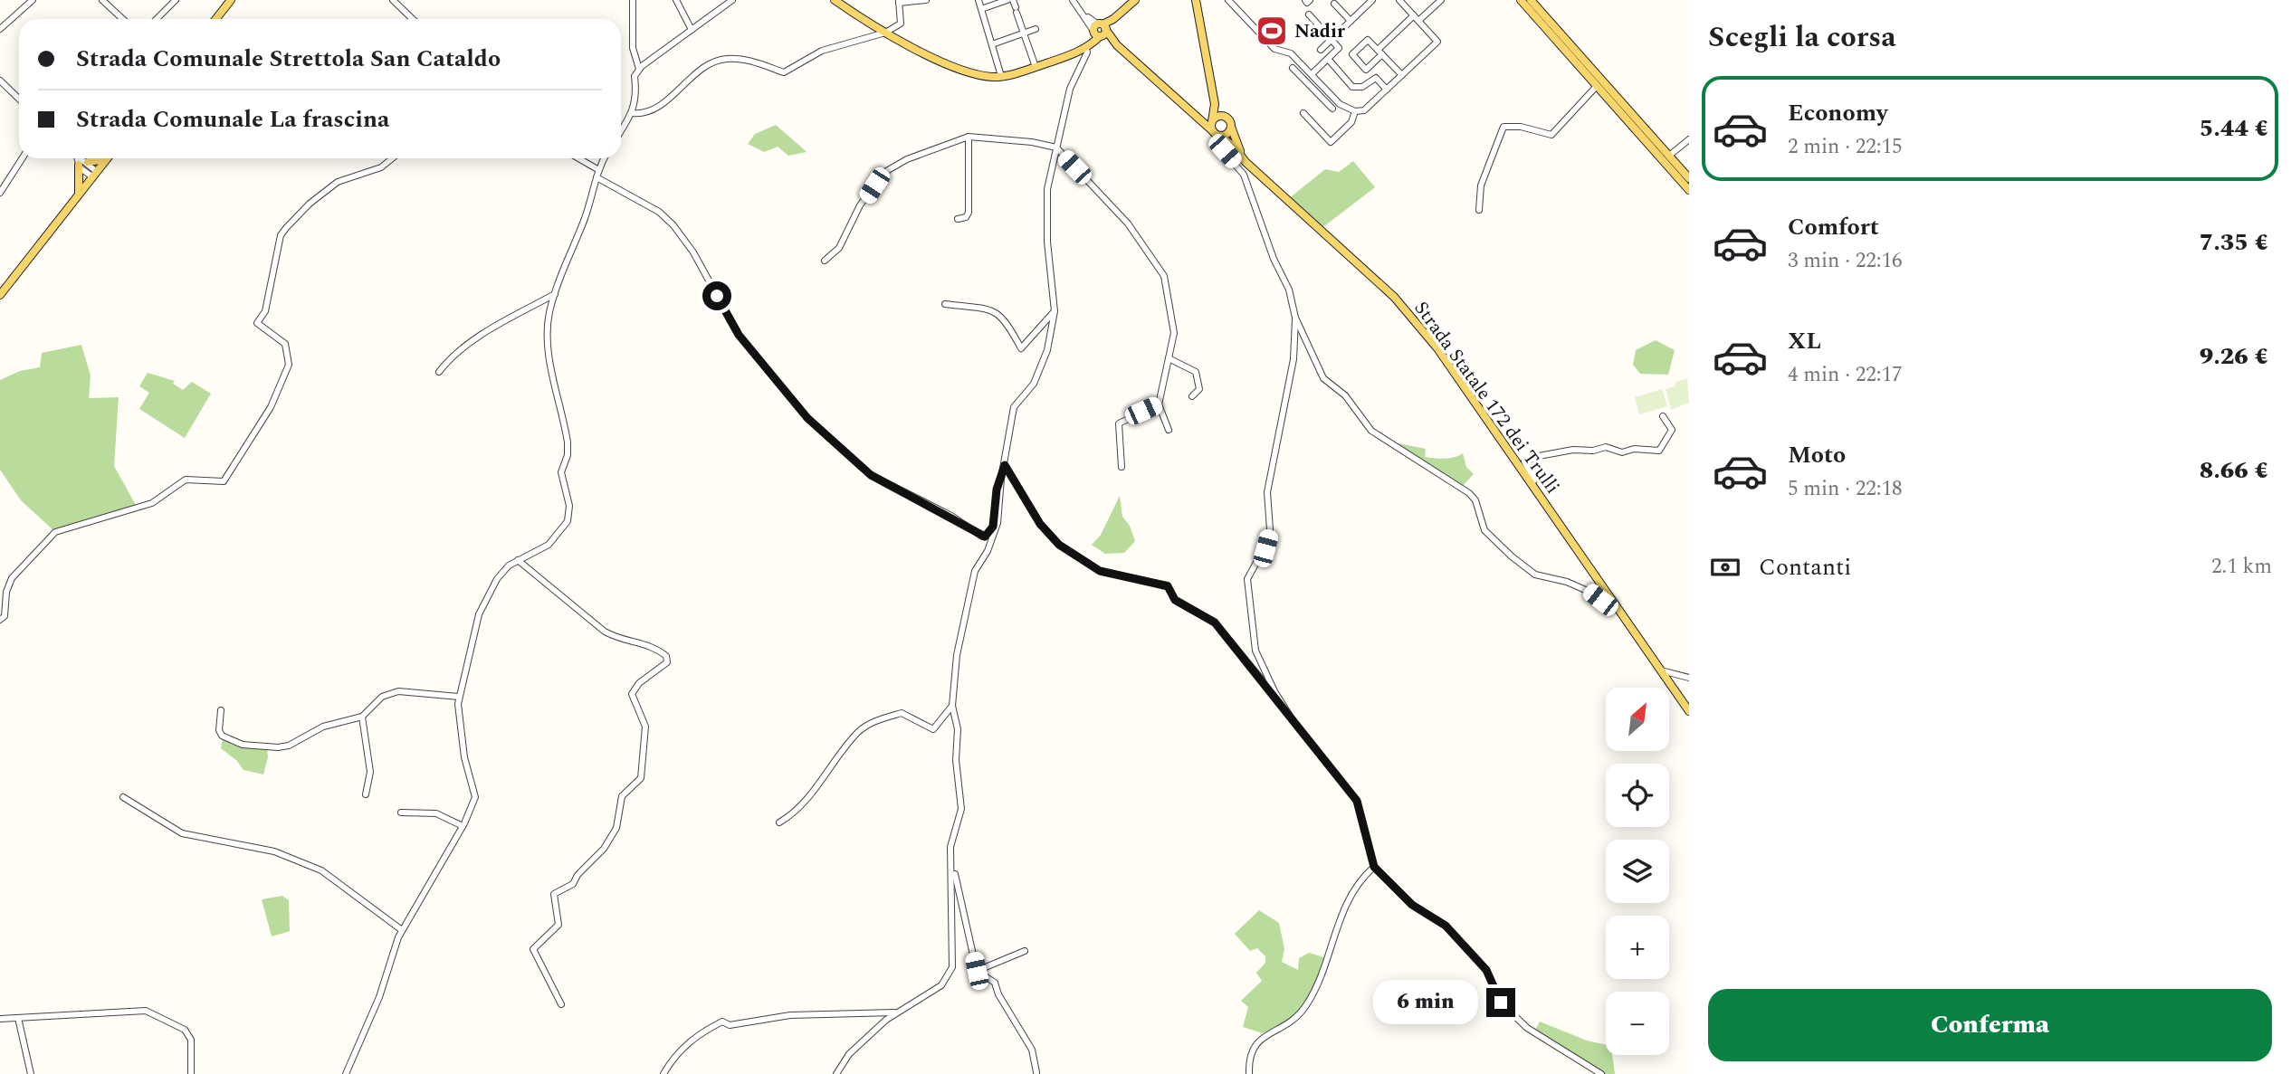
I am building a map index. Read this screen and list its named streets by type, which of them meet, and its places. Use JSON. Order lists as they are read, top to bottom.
{
  "streets": {
    "main road": ["Strada Statale 172 dei Trulli"]
  },
  "places": {
    "sports": ["Nadir"]
  },
  "north": "top right",
  "page": {
    "heading": "Scegli la corsa",
    "banner": ["Strada Comunale Strettola San Cataldo", "Strada Comunale La frascina"],
    "list": [
      {
        "name": "Economy",
        "note": "2 min · 22:15",
        "value": "5.44 €"
      },
      {
        "name": "Comfort",
        "note": "3 min · 22:16",
        "value": "7.35 €"
      },
      {
        "name": "XL",
        "note": "4 min · 22:17",
        "value": "9.26 €"
      },
      {
        "name": "Moto",
        "note": "5 min · 22:18",
        "value": "8.66 €"
      }
    ],
    "pay": ["Contanti", "2.1 km"],
    "map_buttons": ["+", "−"],
    "buttons": "Conferma",
    "bubble": "6 min"
  }
}
